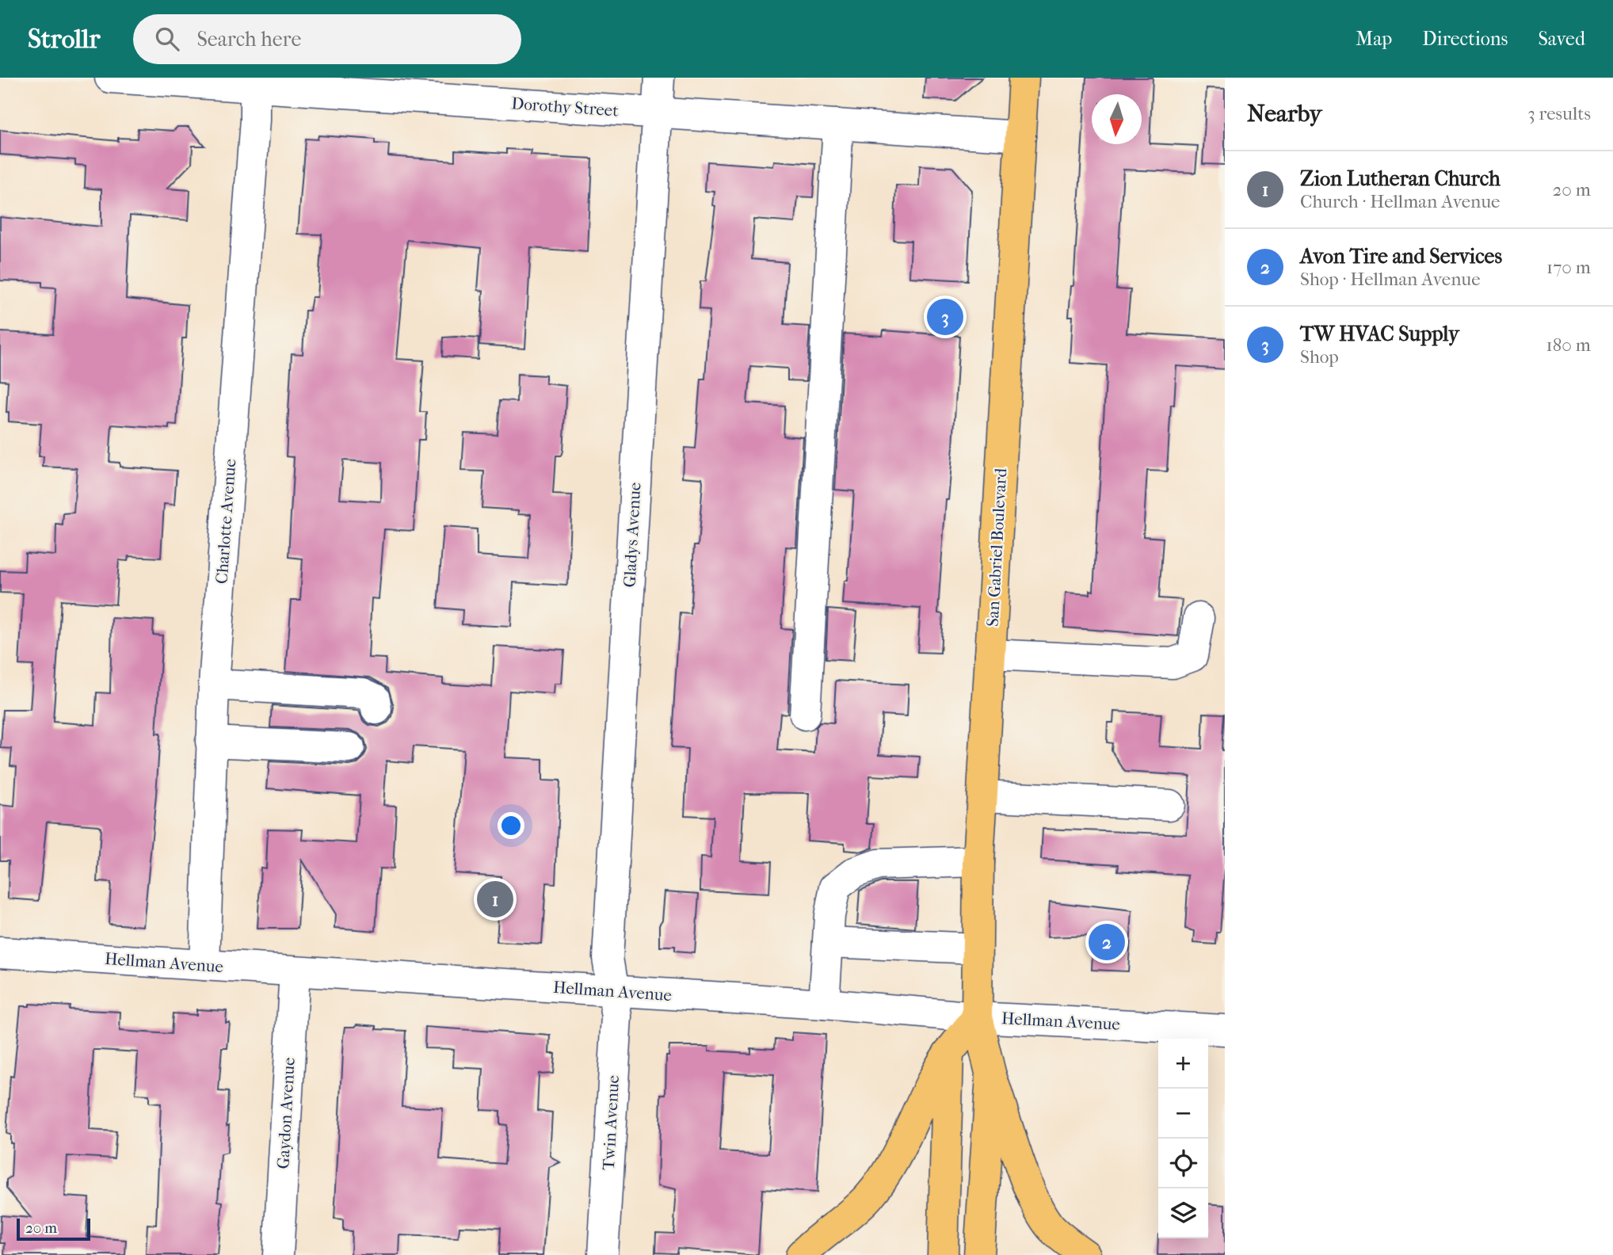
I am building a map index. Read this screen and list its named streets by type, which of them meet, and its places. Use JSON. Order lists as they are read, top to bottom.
{
  "streets": {
    "main road": ["San Gabriel Boulevard"],
    "street": [
      "Dorothy Street",
      "Charlotte Avenue",
      "Gladys Avenue",
      "Hellman Avenue",
      "Gaydon Avenue",
      "Twin Avenue"
    ]
  },
  "crossings": [
    ["Dorothy Street", "Charlotte Avenue"],
    ["Dorothy Street", "Gladys Avenue"],
    ["Dorothy Street", "San Gabriel Boulevard"],
    ["Charlotte Avenue", "Hellman Avenue"],
    ["Gladys Avenue", "Hellman Avenue"],
    ["Gladys Avenue", "Twin Avenue"],
    ["San Gabriel Boulevard", "Hellman Avenue"],
    ["Hellman Avenue", "Gaydon Avenue"],
    ["Hellman Avenue", "Twin Avenue"]
  ],
  "scale_bar": "20 m",
  "north": "bottom",
  "page": {
    "header": "Strollr",
    "search": "Search here",
    "nav": ["Map", "Directions", "Saved"],
    "heading": ["Nearby", "3 results"],
    "list": [
      {
        "mark": "1",
        "name": "Zion Lutheran Church",
        "note": "Church · Hellman Avenue",
        "value": "20 m"
      },
      {
        "mark": "2",
        "name": "Avon Tire and Services",
        "note": "Shop · Hellman Avenue",
        "value": "170 m"
      },
      {
        "mark": "3",
        "name": "TW HVAC Supply",
        "note": "Shop",
        "value": "180 m"
      }
    ],
    "pins": ["3", "1", "2"],
    "map_buttons": ["+", "−"],
    "scale": "20 m"
  }
}
